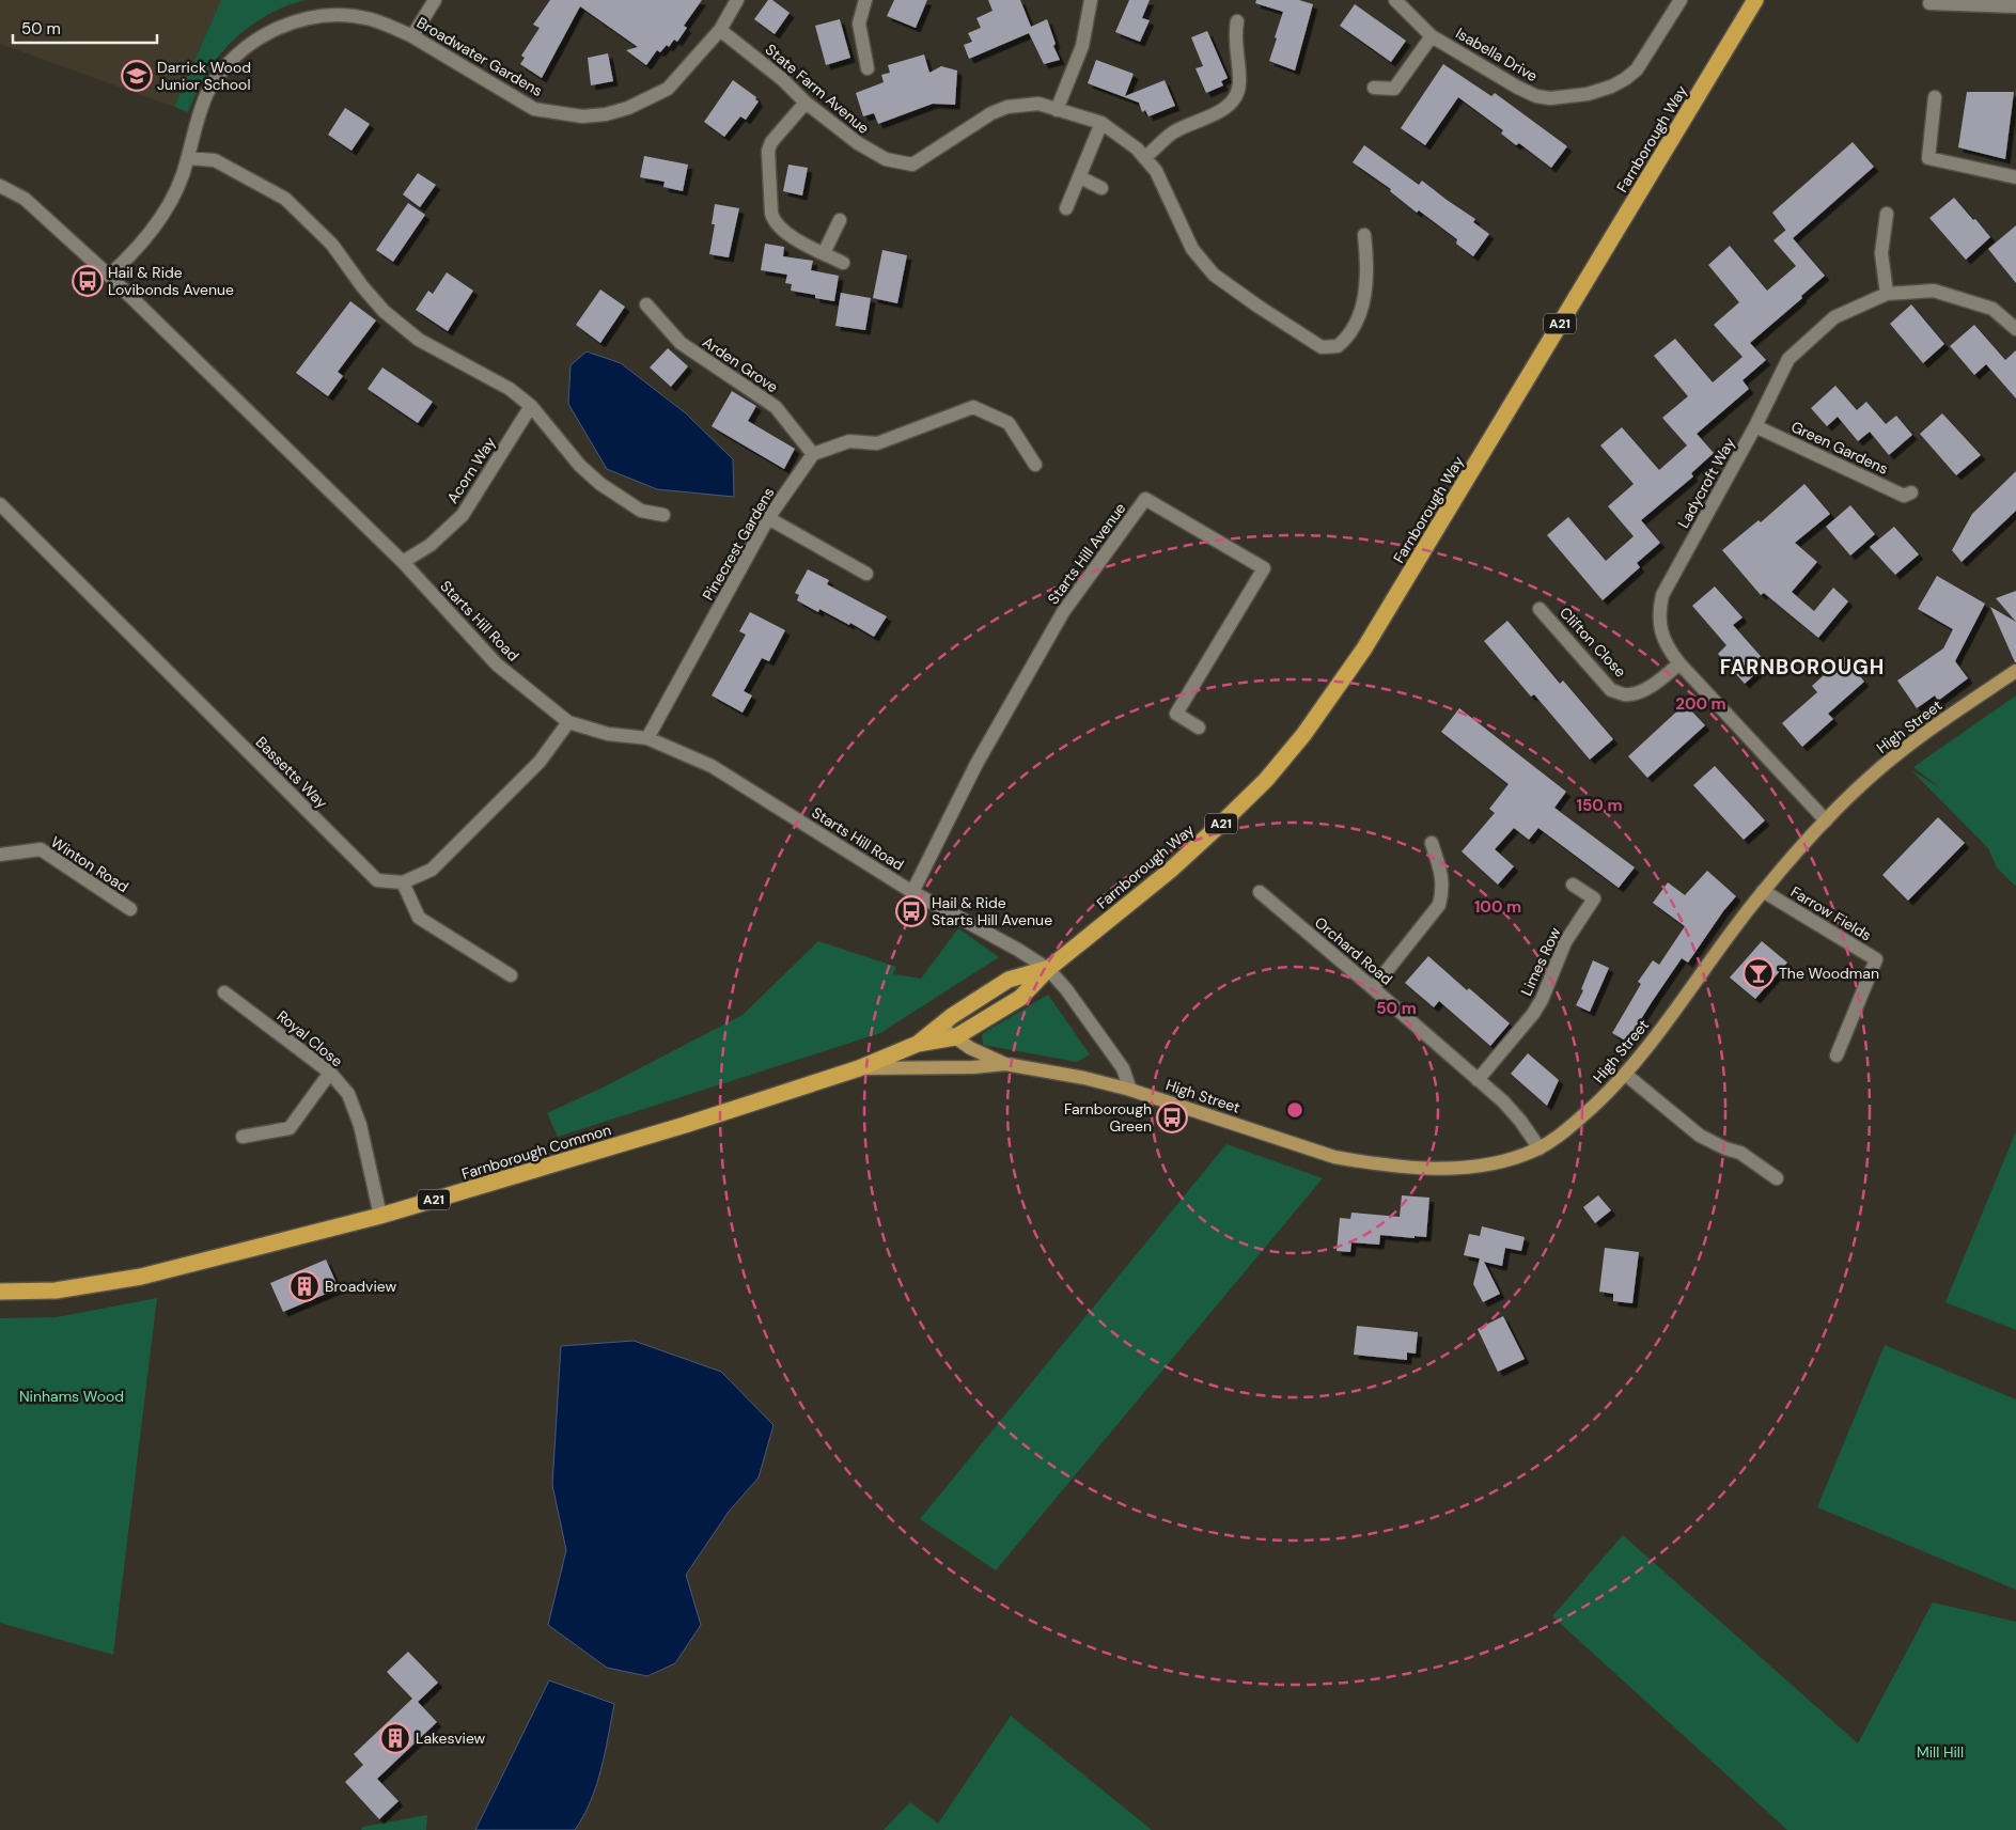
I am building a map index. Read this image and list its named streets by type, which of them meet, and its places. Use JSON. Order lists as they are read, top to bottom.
{
  "streets": {
    "highway": ["Farnborough Way", "A21", "Farnborough Common"],
    "main road": ["High Street"],
    "street": [
      "Isabella Drive",
      "Broadwater Gardens",
      "State Farm Avenue",
      "Arden Grove",
      "Green Gardens",
      "Acorn Way",
      "Ladycroft Way",
      "Pinecrest Gardens",
      "Starts Hill Avenue",
      "Starts Hill Road",
      "Clifton Close",
      "Bassetts Way",
      "Winton Road",
      "Farrow Fields",
      "Orchard Road",
      "Limes Row",
      "Royal Close"
    ]
  },
  "crossings": [
    ["Broadwater Gardens", "State Farm Avenue"],
    ["Broadwater Gardens", "Starts Hill Road"],
    ["Farnborough Way", "Starts Hill Road"],
    ["Farnborough Way", "Farnborough Common"],
    ["Arden Grove", "Pinecrest Gardens"],
    ["Green Gardens", "Ladycroft Way"],
    ["Acorn Way", "Starts Hill Road"],
    ["Ladycroft Way", "Clifton Close"],
    ["Ladycroft Way", "High Street"],
    ["Pinecrest Gardens", "Starts Hill Road"],
    ["Starts Hill Avenue", "Starts Hill Road"],
    ["Starts Hill Road", "Farnborough Common"],
    ["High Street", "Farrow Fields"],
    ["High Street", "Orchard Road"],
    ["High Street", "Farnborough Common"],
    ["Orchard Road", "Limes Row"],
    ["Royal Close", "Farnborough Common"]
  ],
  "districts": ["FARNBOROUGH"],
  "parks": ["Ninhams Wood", "Mill Hill"],
  "places": {
    "school or university": ["Darrick Wood Junior School"],
    "bus stop": ["Hail & Ride Lovibonds Avenue", "Hail & Ride Starts Hill Avenue", "Farnborough Green"],
    "bar": ["The Woodman"],
    "building": ["Broadview", "Lakesview"]
  },
  "scale_bar": "50 m",
  "rings": [
    "200 m",
    "150 m",
    "100 m",
    "50 m"
  ]
}
